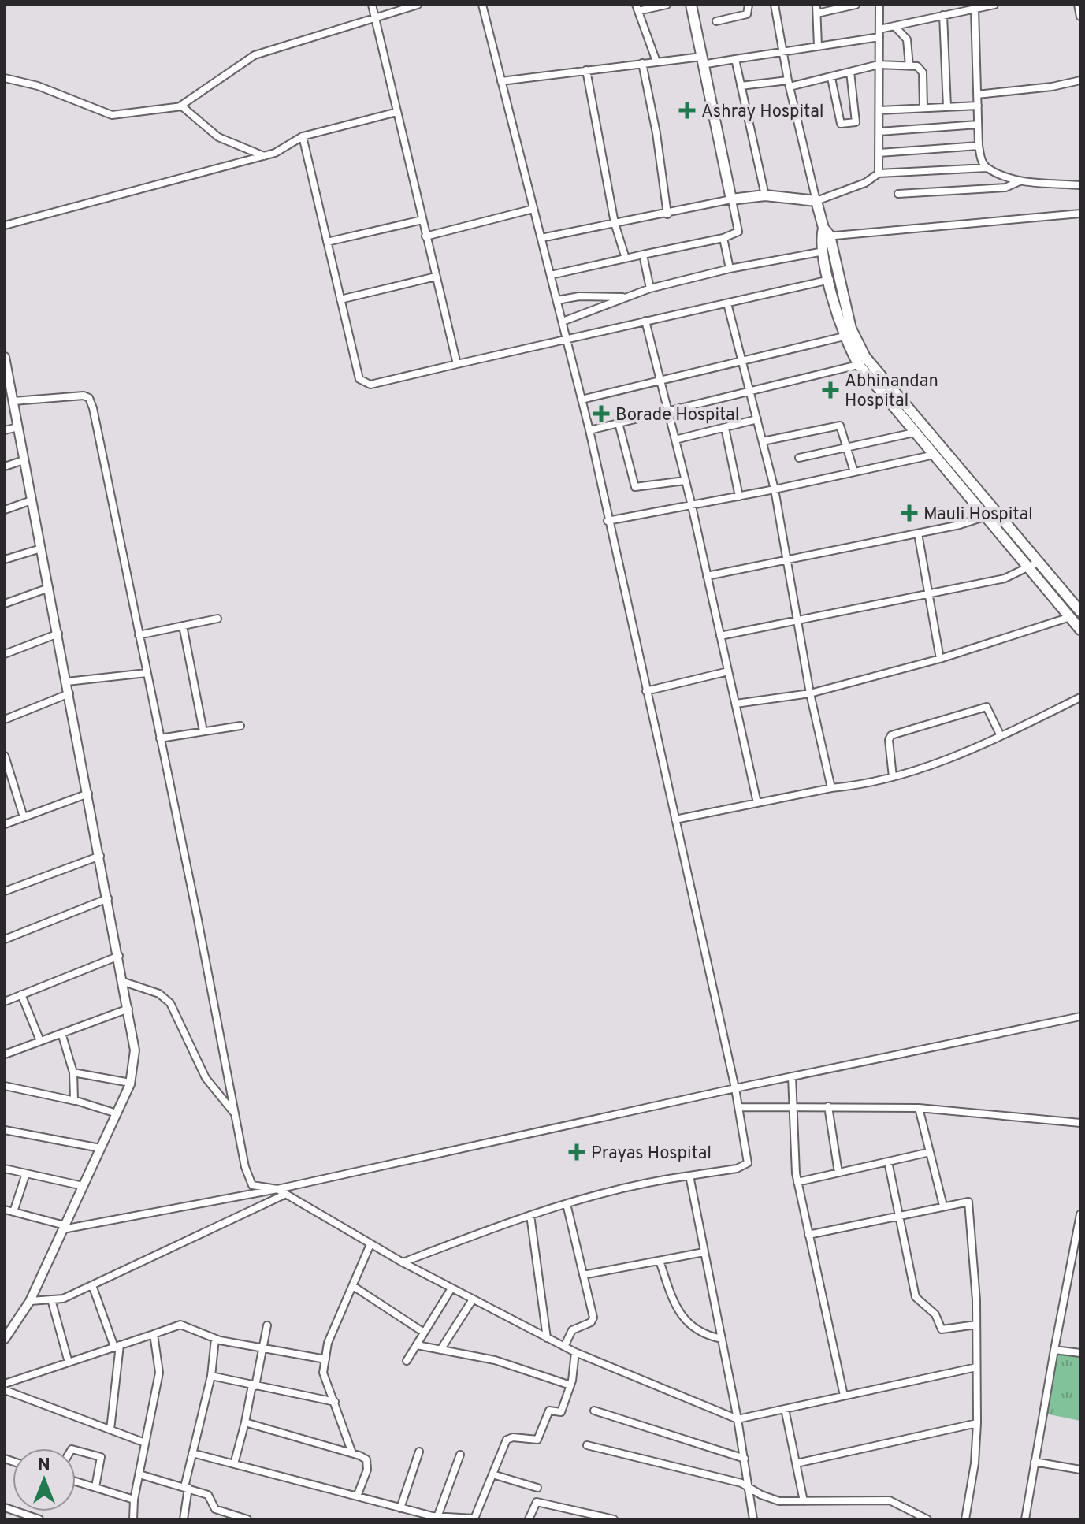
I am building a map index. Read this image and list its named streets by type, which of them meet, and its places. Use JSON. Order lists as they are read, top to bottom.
{
  "places": {
    "health": [
      "Ashray Hospital",
      "Abhinandan Hospital",
      "Borade Hospital",
      "Mauli Hospital",
      "Prayas Hospital"
    ]
  },
  "north": "top"
}
